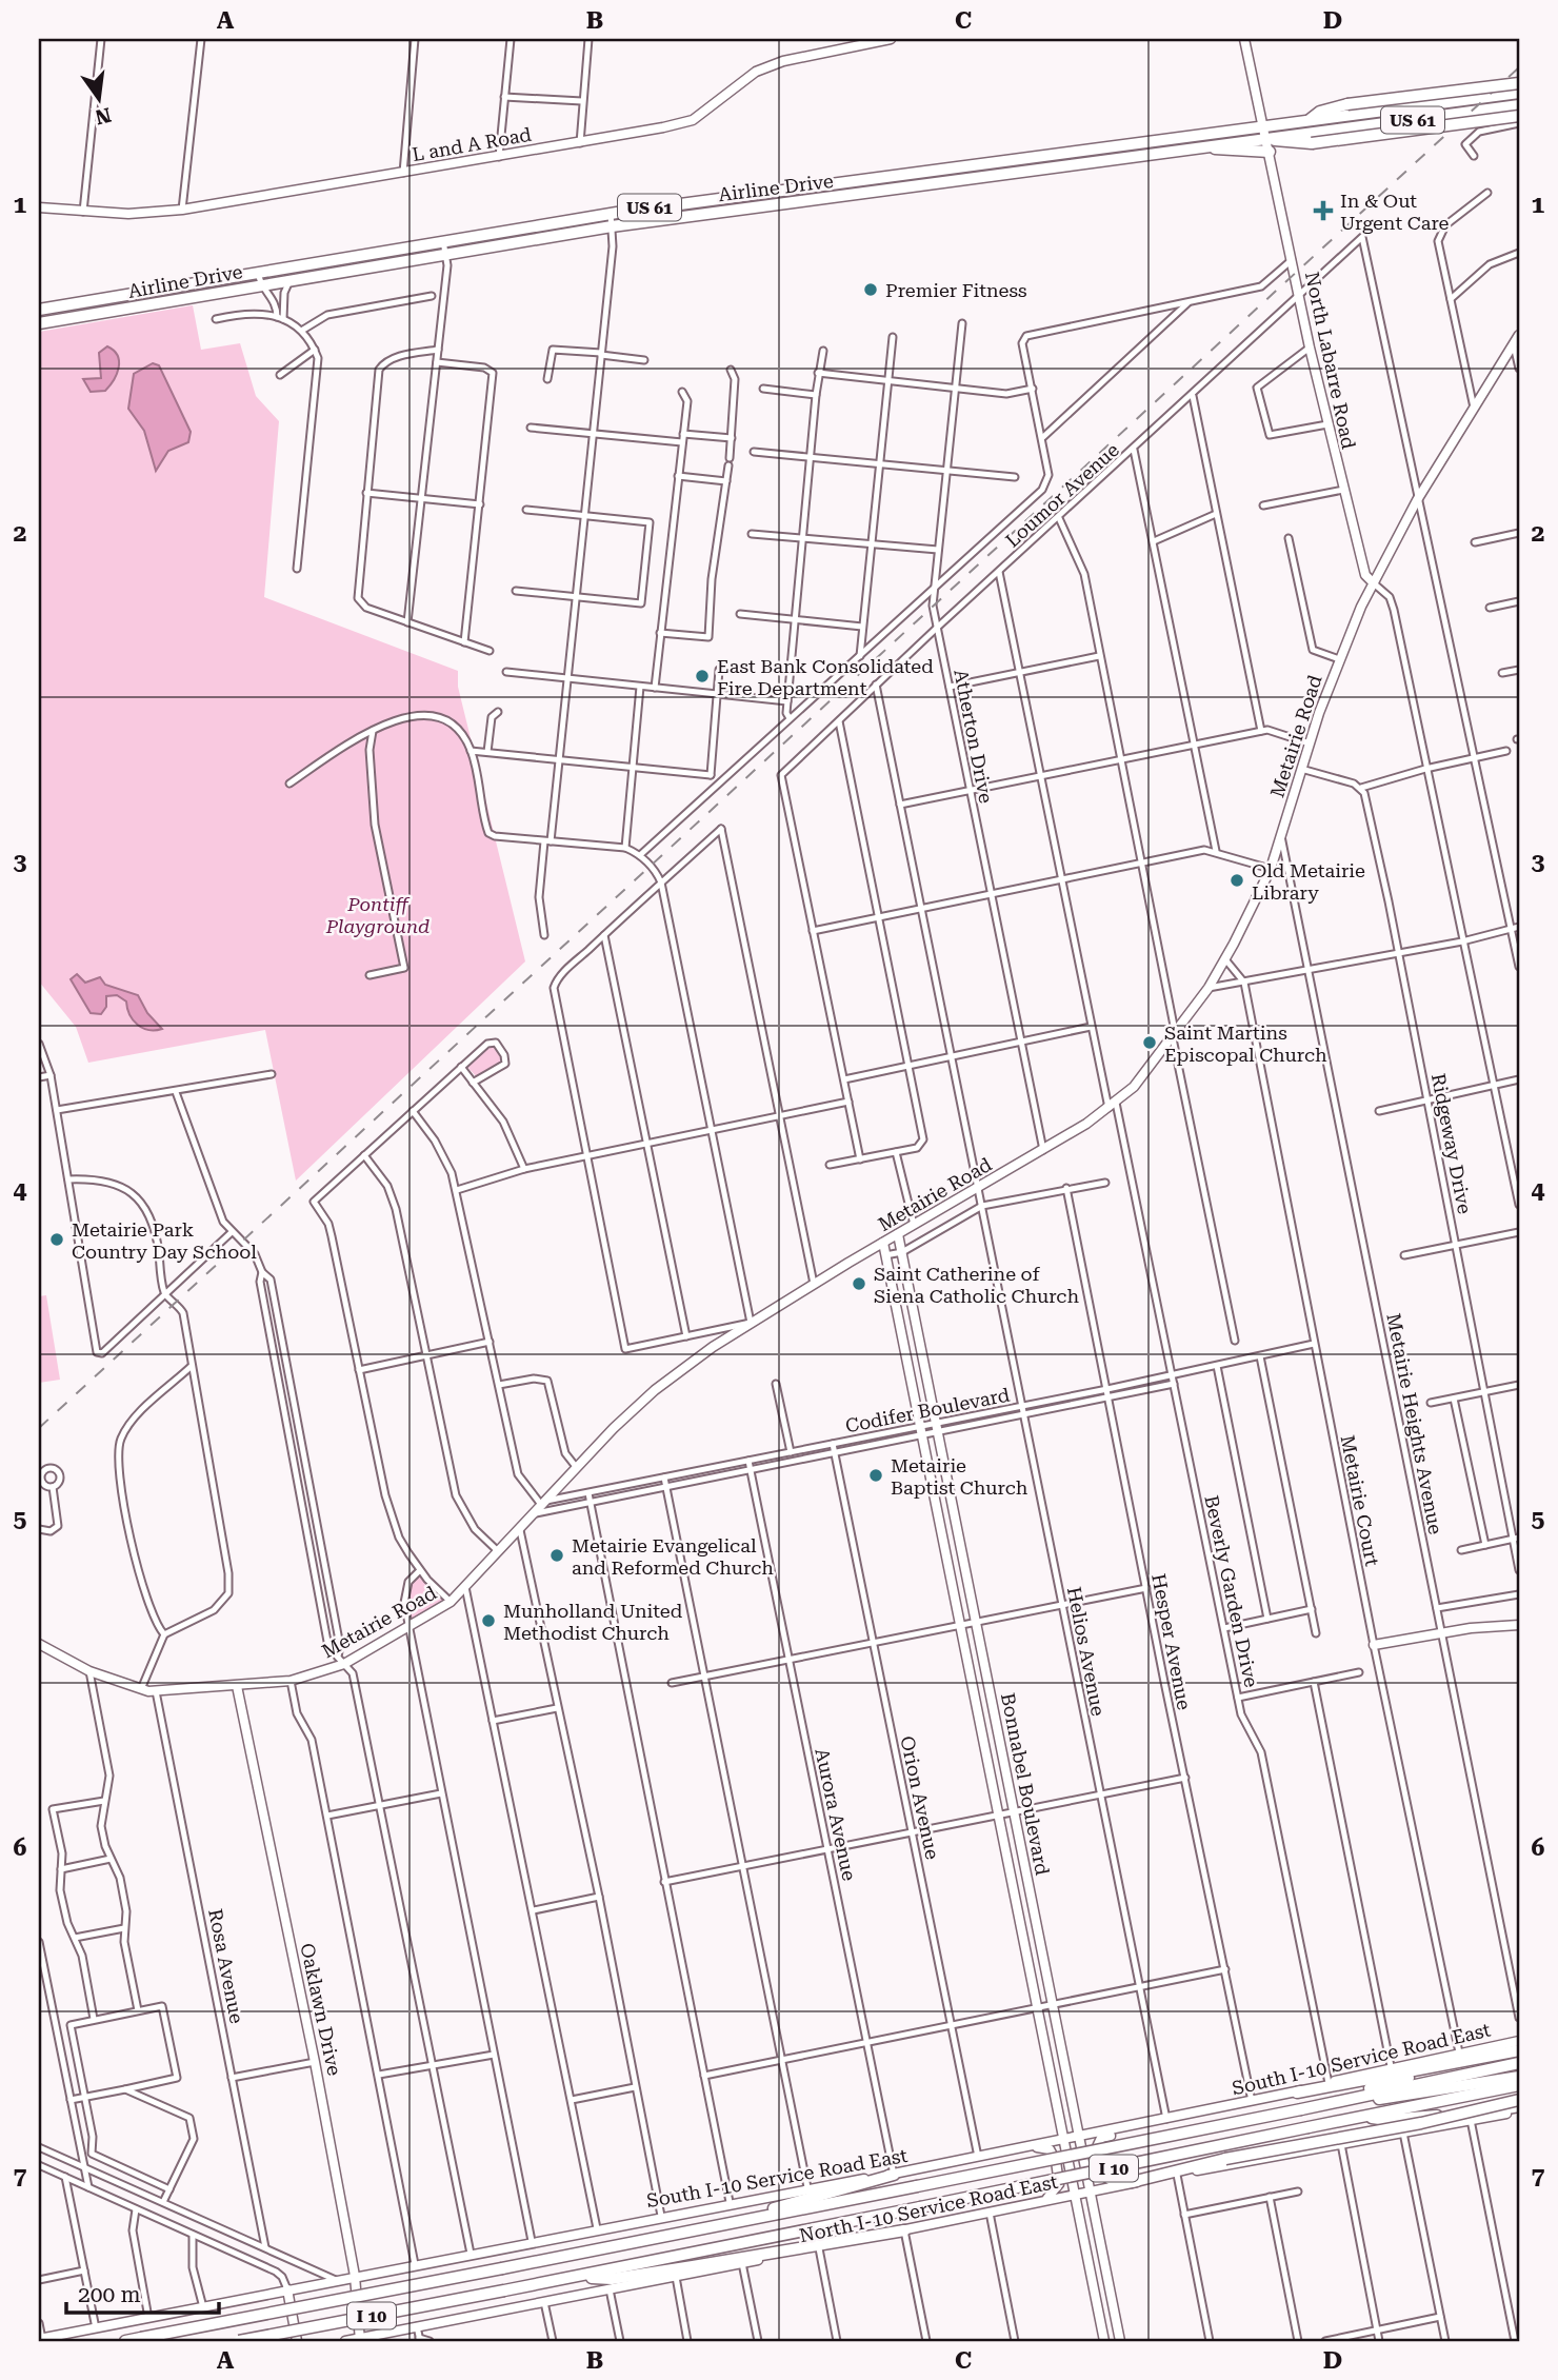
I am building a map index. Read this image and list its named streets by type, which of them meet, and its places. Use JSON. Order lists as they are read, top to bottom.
{
  "streets": {
    "highway": ["US 61", "Airline Drive", "I 10"],
    "street": [
      "L and A Road",
      "North Labarre Road",
      "Loumor Avenue",
      "Atherton Drive",
      "Metairie Road",
      "Ridgeway Drive",
      "Codifer Boulevard",
      "Metairie Heights Avenue",
      "Metairie Court",
      "Beverly Garden Drive",
      "Hesper Avenue",
      "Helios Avenue",
      "Bonnabel Boulevard",
      "Orion Avenue",
      "Aurora Avenue",
      "Rosa Avenue",
      "Oaklawn Drive",
      "South I-10 Service Road East",
      "North I-10 Service Road East"
    ]
  },
  "crossings": [
    ["Airline Drive", "North Labarre Road"],
    ["North Labarre Road", "Loumor Avenue"],
    ["North Labarre Road", "Metairie Road"],
    ["Loumor Avenue", "Atherton Drive"],
    ["Loumor Avenue", "Metairie Road"],
    ["Loumor Avenue", "Beverly Garden Drive"],
    ["Loumor Avenue", "Helios Avenue"],
    ["Atherton Drive", "Metairie Road"],
    ["Metairie Road", "Codifer Boulevard"],
    ["Metairie Road", "Metairie Heights Avenue"],
    ["Metairie Road", "Metairie Court"],
    ["Metairie Road", "Beverly Garden Drive"],
    ["Metairie Road", "Helios Avenue"],
    ["Metairie Road", "Bonnabel Boulevard"],
    ["Metairie Road", "Rosa Avenue"],
    ["Metairie Road", "Oaklawn Drive"],
    ["Codifer Boulevard", "Metairie Court"],
    ["Codifer Boulevard", "Beverly Garden Drive"],
    ["Codifer Boulevard", "Hesper Avenue"],
    ["Codifer Boulevard", "Helios Avenue"],
    ["Codifer Boulevard", "Bonnabel Boulevard"],
    ["Codifer Boulevard", "Orion Avenue"],
    ["Codifer Boulevard", "Aurora Avenue"],
    ["Metairie Court", "South I-10 Service Road East"],
    ["Beverly Garden Drive", "South I-10 Service Road East"],
    ["Hesper Avenue", "South I-10 Service Road East"],
    ["Helios Avenue", "South I-10 Service Road East"],
    ["Bonnabel Boulevard", "South I-10 Service Road East"],
    ["Bonnabel Boulevard", "North I-10 Service Road East"],
    ["Orion Avenue", "South I-10 Service Road East"],
    ["Aurora Avenue", "South I-10 Service Road East"],
    ["Oaklawn Drive", "South I-10 Service Road East"],
    ["Oaklawn Drive", "North I-10 Service Road East"]
  ],
  "parks": ["Pontiff Playground"],
  "places": {
    "health": ["In & Out Urgent Care"],
    "other": [
      "Premier Fitness",
      "East Bank Consolidated Fire Department",
      "Old Metairie Library",
      "Saint Martins Episcopal Church",
      "Metairie Park Country Day School",
      "Saint Catherine of Siena Catholic Church",
      "Metairie Baptist Church",
      "Metairie Evangelical and Reformed Church",
      "Munholland United Methodist Church"
    ]
  },
  "scale_bar": "200 m",
  "north": "bottom",
  "grid": {
    "columns": [
      "A",
      "B",
      "C",
      "D"
    ],
    "rows": [
      "1",
      "2",
      "3",
      "4",
      "5",
      "6",
      "7"
    ]
  }
}
